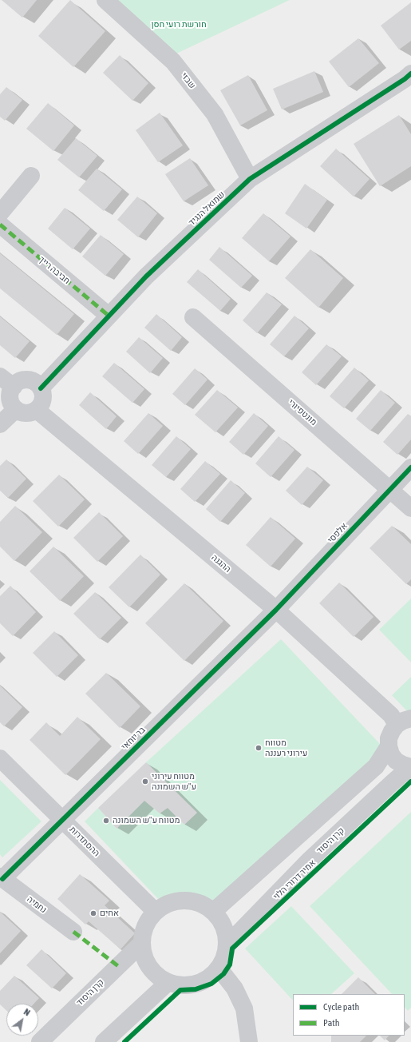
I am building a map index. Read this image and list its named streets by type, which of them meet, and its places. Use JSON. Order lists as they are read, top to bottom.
{
  "streets": {
    "street": [
      "שבזי",
      "שמואל הנגיד",
      "חביבה רייך",
      "מונטפיורי",
      "אלפסי",
      "ההגנה",
      "בר יוחאי",
      "קרן היסוד",
      "ההסתדרות",
      "נחמיה"
    ],
    "cycle path": ["אמיר דרורי הלוי"]
  },
  "crossings": [
    ["שבזי", "שמואל הנגיד"],
    ["שמואל הנגיד", "חביבה רייך"],
    ["שמואל הנגיד", "ההגנה"],
    ["מונטפיורי", "אלפסי"],
    ["אלפסי", "ההגנה"],
    ["אלפסי", "בר יוחאי"],
    ["ההגנה", "בר יוחאי"],
    ["בר יוחאי", "ההסתדרות"],
    ["בר יוחאי", "נחמיה"],
    ["קרן היסוד", "ההסתדרות"]
  ],
  "parks": ["חורשת רועי חסן"],
  "places": [
    "מטווח עירוני רעננה",
    "מטווח עירוני ע\"ש השמונה",
    "מטווח ע\"ש השמונה",
    "אחים"
  ],
  "legend": ["Cycle path", "Path"],
  "north": "top right"
}
